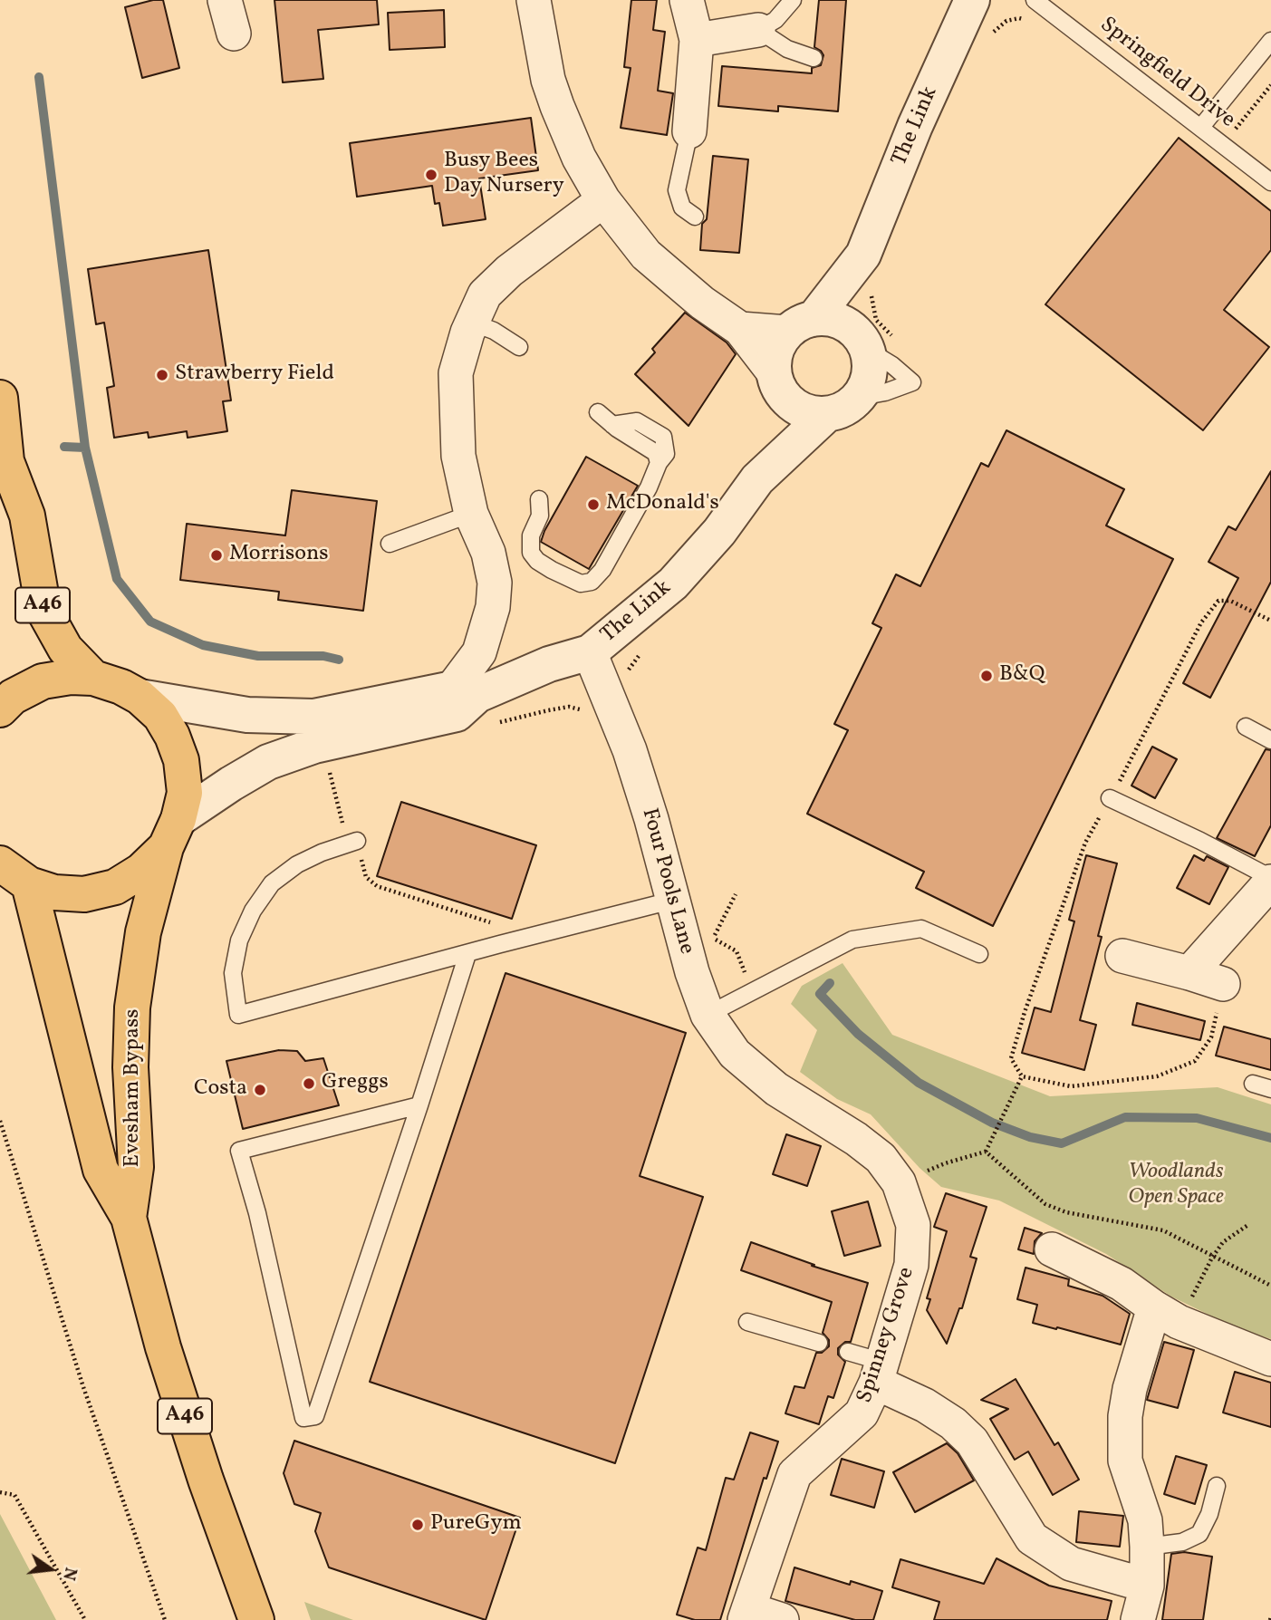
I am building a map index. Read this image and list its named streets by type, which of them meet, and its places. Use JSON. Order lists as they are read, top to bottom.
{
  "streets": {
    "highway": ["A46", "Evesham Bypass"],
    "street": ["The Link", "Four Pools Lane", "Spinney Grove"],
    "lane": ["Springfield Drive"]
  },
  "crossings": [
    ["The Link", "Four Pools Lane"],
    ["The Link", "Evesham Bypass"],
    ["A46", "Evesham Bypass"],
    ["Four Pools Lane", "Spinney Grove"]
  ],
  "parks": ["Woodlands Open Space"],
  "places": [
    "Busy Bees Day Nursery",
    "Strawberry Field",
    "McDonald's",
    "Morrisons",
    "B&Q",
    "Greggs",
    "Costa",
    "PureGym"
  ],
  "north": "right"
}
